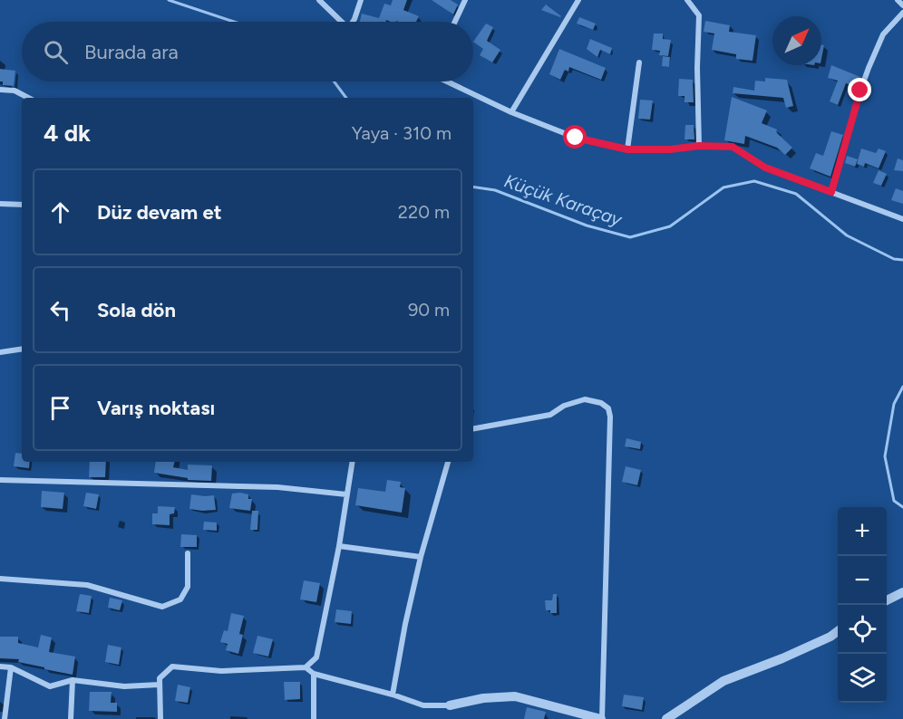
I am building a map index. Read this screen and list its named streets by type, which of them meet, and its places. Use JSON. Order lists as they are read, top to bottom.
{
  "water": ["Küçük Karaçay"],
  "north": "top right",
  "page": {
    "search": "Burada ara",
    "heading": ["4 dk", "Yaya · 310 m"],
    "list": [
      ["Düz devam et", "220 m"],
      ["Sola dön", "90 m"],
      "Varış noktası"
    ],
    "map_buttons": ["+", "−"]
  }
}
